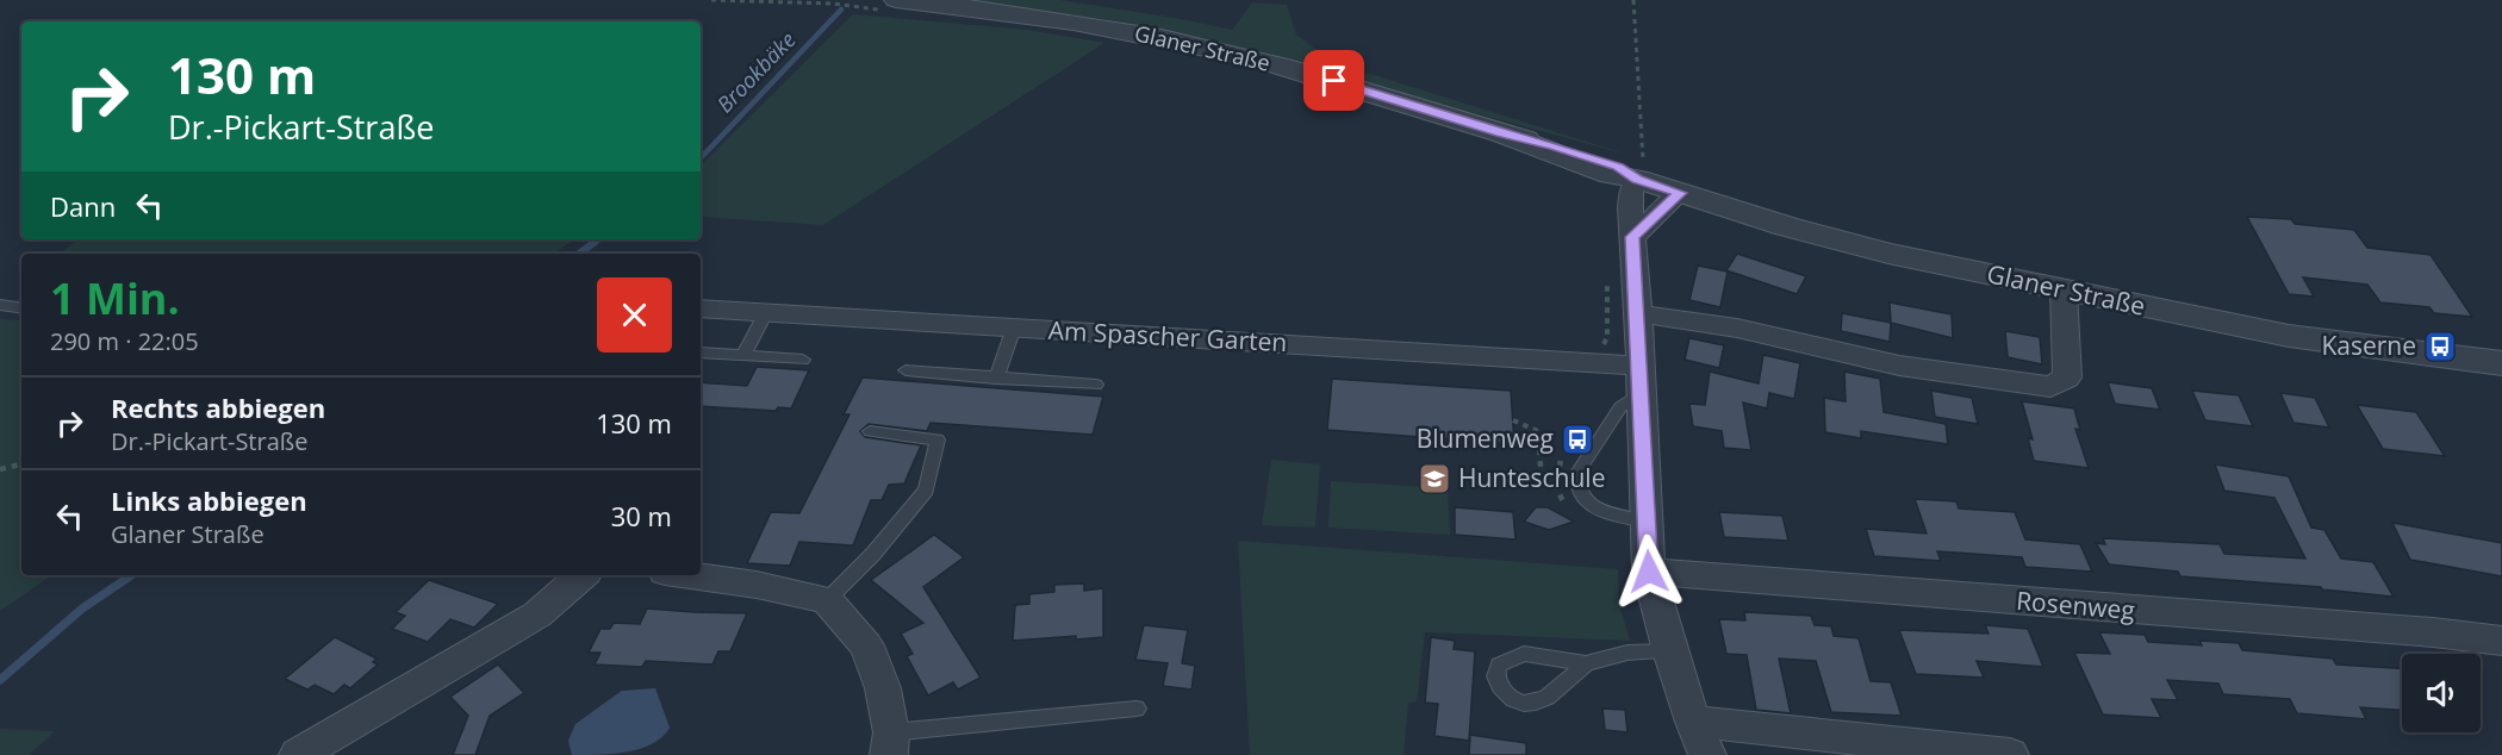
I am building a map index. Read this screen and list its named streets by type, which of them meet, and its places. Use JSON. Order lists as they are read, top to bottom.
{
  "streets": {
    "street": ["Glaner Straße", "Am Spascher Garten", "Rosenweg"]
  },
  "water": ["Brookbäke"],
  "places": {
    "bus stop": ["Kaserne", "Blumenweg"],
    "school or university": ["Hunteschule"]
  },
  "page": {
    "turn": ["130 m", "Dr.-Pickart-Straße"],
    "then": "Dann",
    "heading": ["1 Min.", "290 m · 22:05"],
    "list": [
      {
        "name": "Rechts abbiegen",
        "note": "Dr.-Pickart-Straße",
        "value": "130 m"
      },
      {
        "name": "Links abbiegen",
        "note": "Glaner Straße",
        "value": "30 m"
      }
    ]
  }
}
